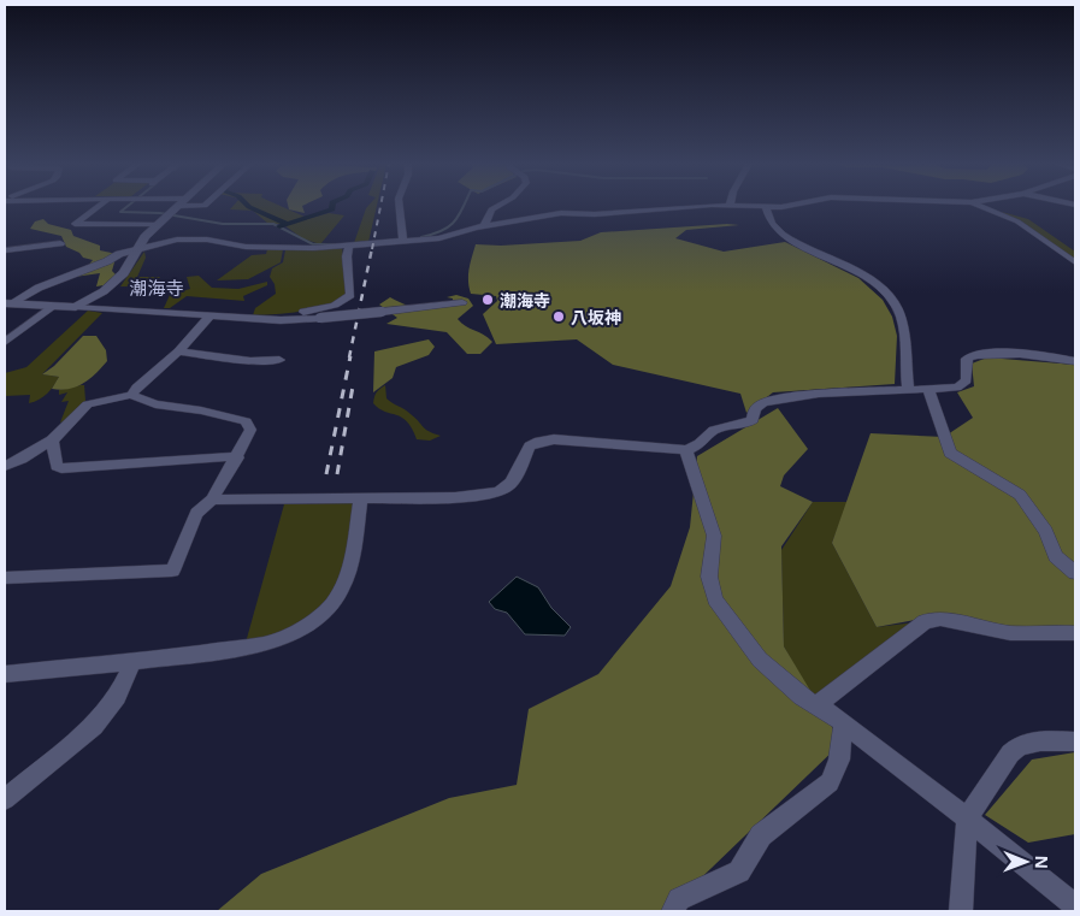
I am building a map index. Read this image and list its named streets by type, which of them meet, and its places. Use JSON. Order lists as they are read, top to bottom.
{
  "districts": ["潮海寺"],
  "places": ["潮海寺", "八坂神"],
  "north": "right"
}
